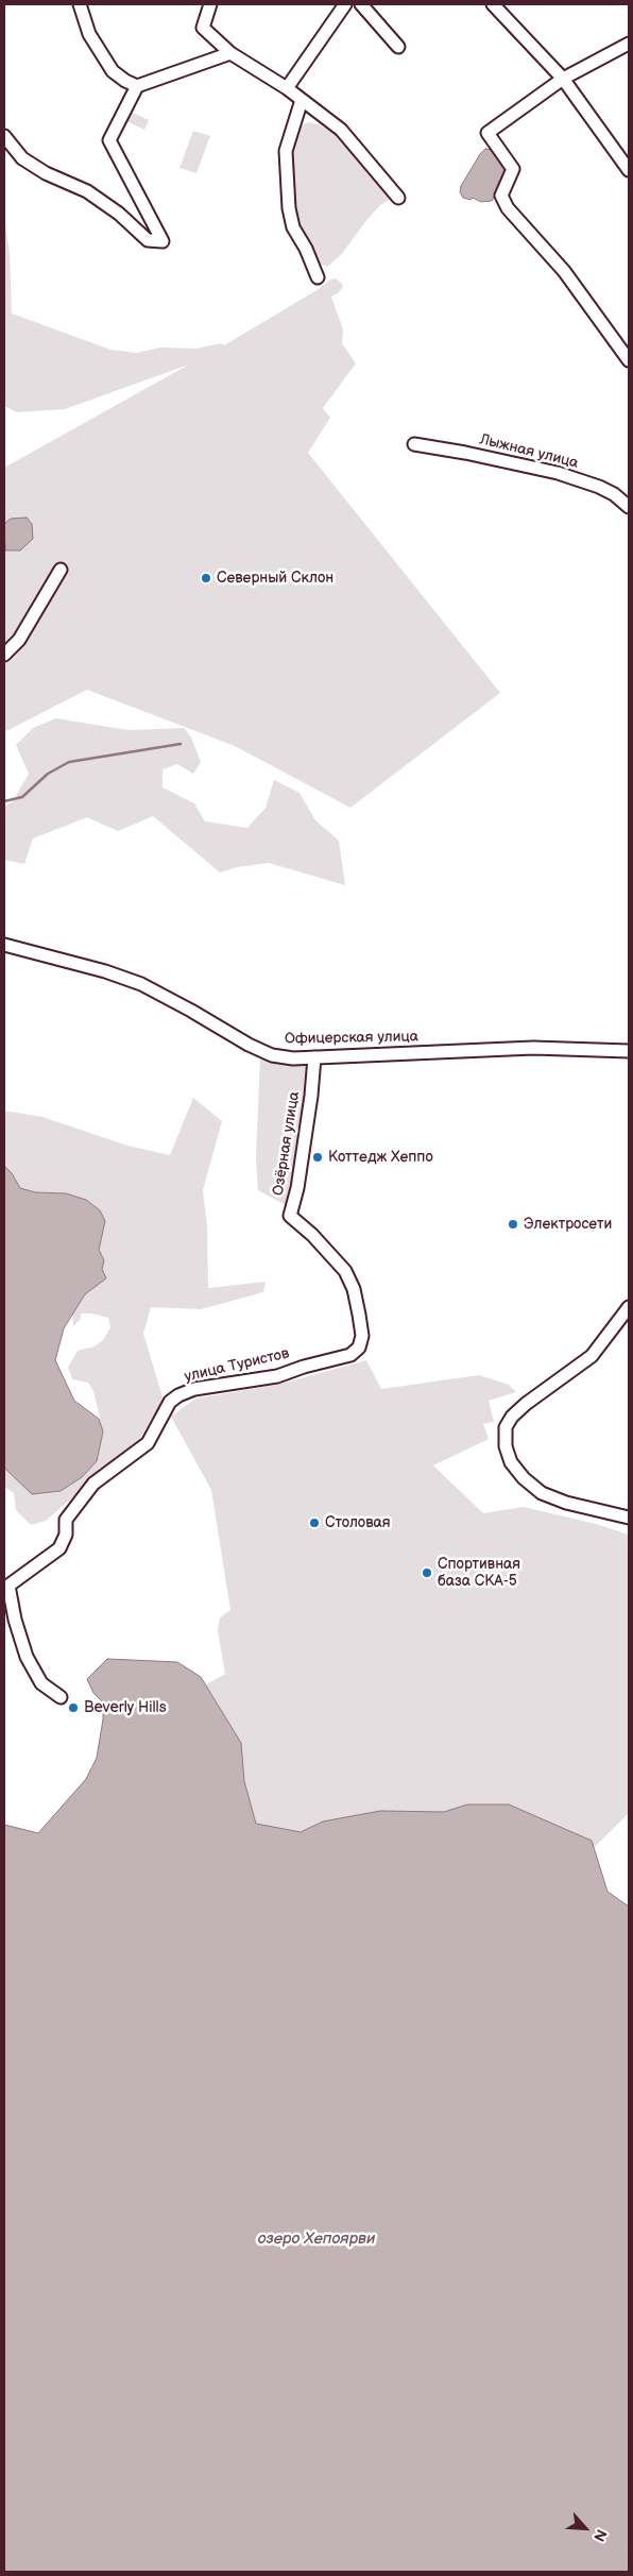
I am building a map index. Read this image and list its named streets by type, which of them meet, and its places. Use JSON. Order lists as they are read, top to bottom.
{
  "streets": {
    "street": [
      "Лыжная улица",
      "Офицерская улица",
      "Озёрная улица",
      "улица Туристов"
    ]
  },
  "crossings": [
    ["Офицерская улица", "Озёрная улица"],
    ["Озёрная улица", "улица Туристов"]
  ],
  "water": ["озеро Хепоярви"],
  "places": [
    "Северный Склон",
    "Коттедж Хеппо",
    "Электросети",
    "Столовая",
    "Спортивная база СКА-5",
    "Beverly Hills"
  ],
  "north": "bottom right"
}
